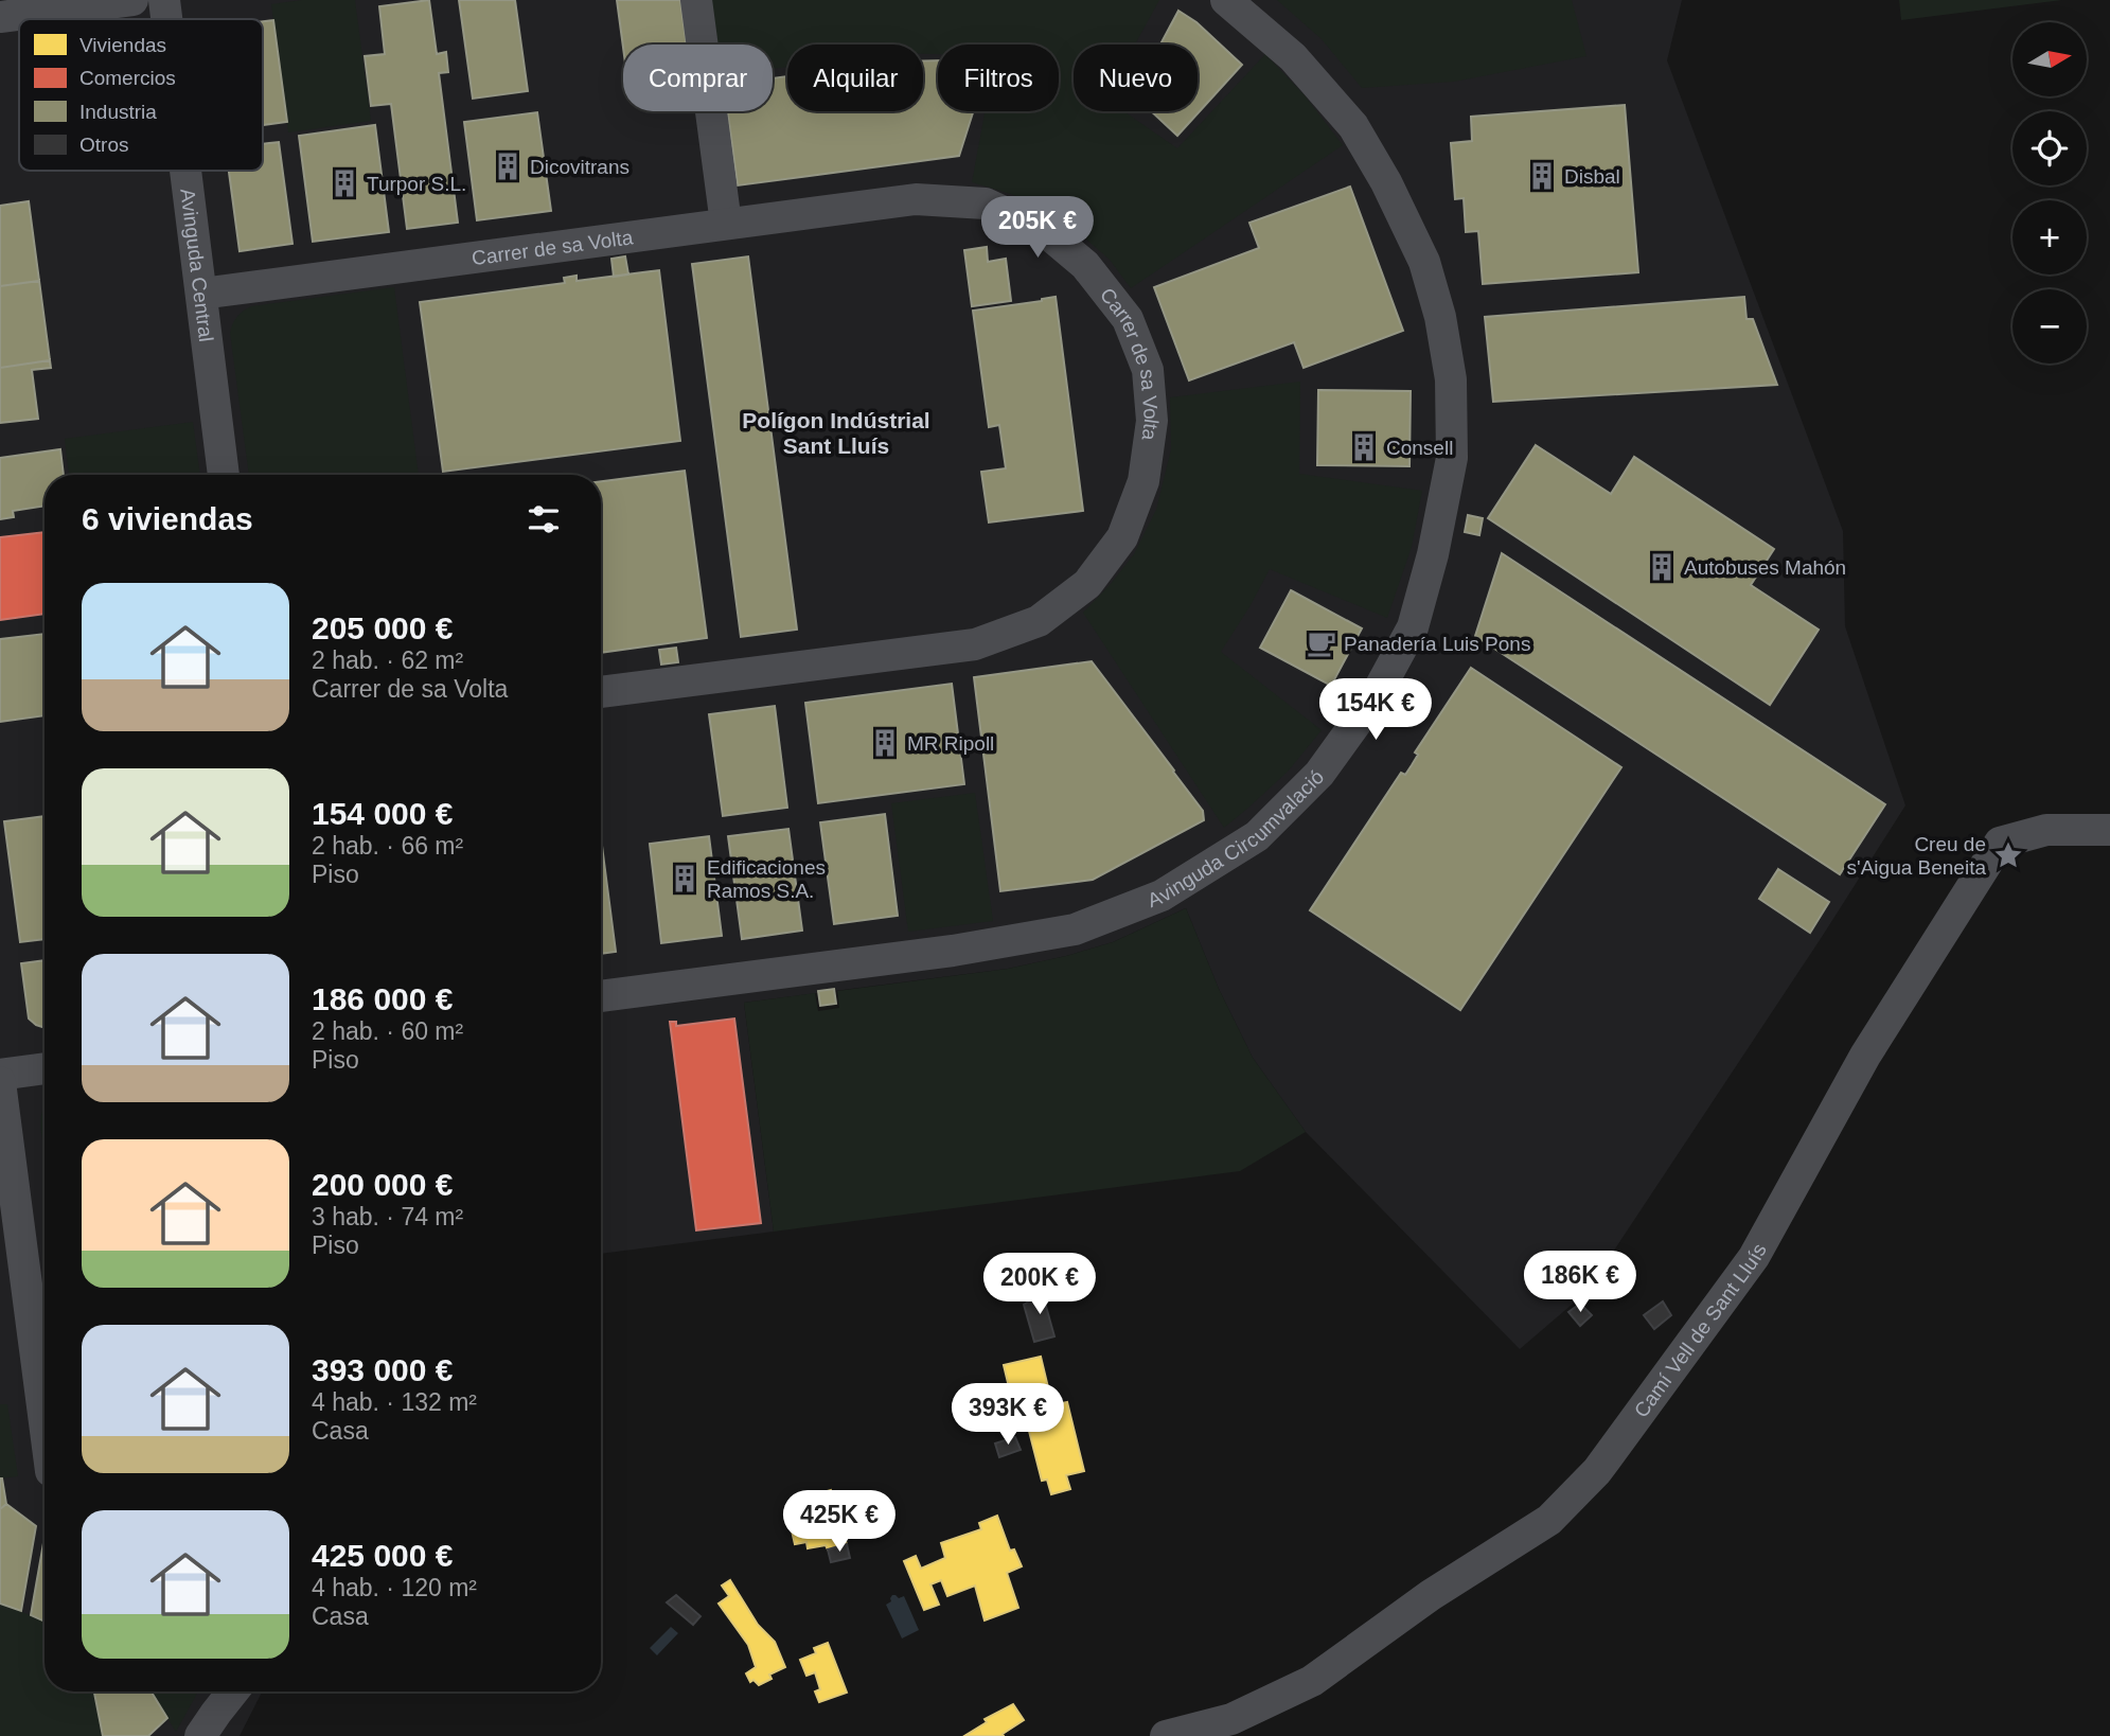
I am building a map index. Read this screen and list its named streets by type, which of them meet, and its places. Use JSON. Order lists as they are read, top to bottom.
{
  "streets": {
    "street": [
      "Carrer de sa Volta",
      "Avinguda Central",
      "Avinguda Circumvalació",
      "Camí Vell de Sant Lluís"
    ]
  },
  "crossings": [
    ["Carrer de sa Volta", "Avinguda Central"]
  ],
  "districts": ["Polígon Indústrial Sant Lluís"],
  "places": {
    "building": [
      "Dicovitrans",
      "Disbal",
      "Turpor S.L.",
      "Consell",
      "Autobuses Mahón",
      "MR Ripoll",
      "Edificaciones Ramos S.A."
    ],
    "cafe": ["Panadería Luis Pons"],
    "place": ["Creu de s'Aigua Beneita"]
  },
  "legend": [
    "Viviendas",
    "Comercios",
    "Industria",
    "Otros"
  ],
  "north": "right",
  "page": {
    "map_buttons": ["+", "−"],
    "chip": [
      "Comprar",
      "Alquilar",
      "Filtros",
      "Nuevo"
    ],
    "price": [
      "205K €",
      "154K €",
      "186K €",
      "200K €",
      "393K €",
      "425K €"
    ],
    "heading": "6 viviendas",
    "list": [
      {
        "name": "205 000 €",
        "note": "2 hab. · 62 m² · Carrer de sa Volta"
      },
      {
        "name": "154 000 €",
        "note": "2 hab. · 66 m² · Piso"
      },
      {
        "name": "186 000 €",
        "note": "2 hab. · 60 m² · Piso"
      },
      {
        "name": "200 000 €",
        "note": "3 hab. · 74 m² · Piso"
      },
      {
        "name": "393 000 €",
        "note": "4 hab. · 132 m² · Casa"
      },
      {
        "name": "425 000 €",
        "note": "4 hab. · 120 m² · Casa"
      }
    ]
  }
}
